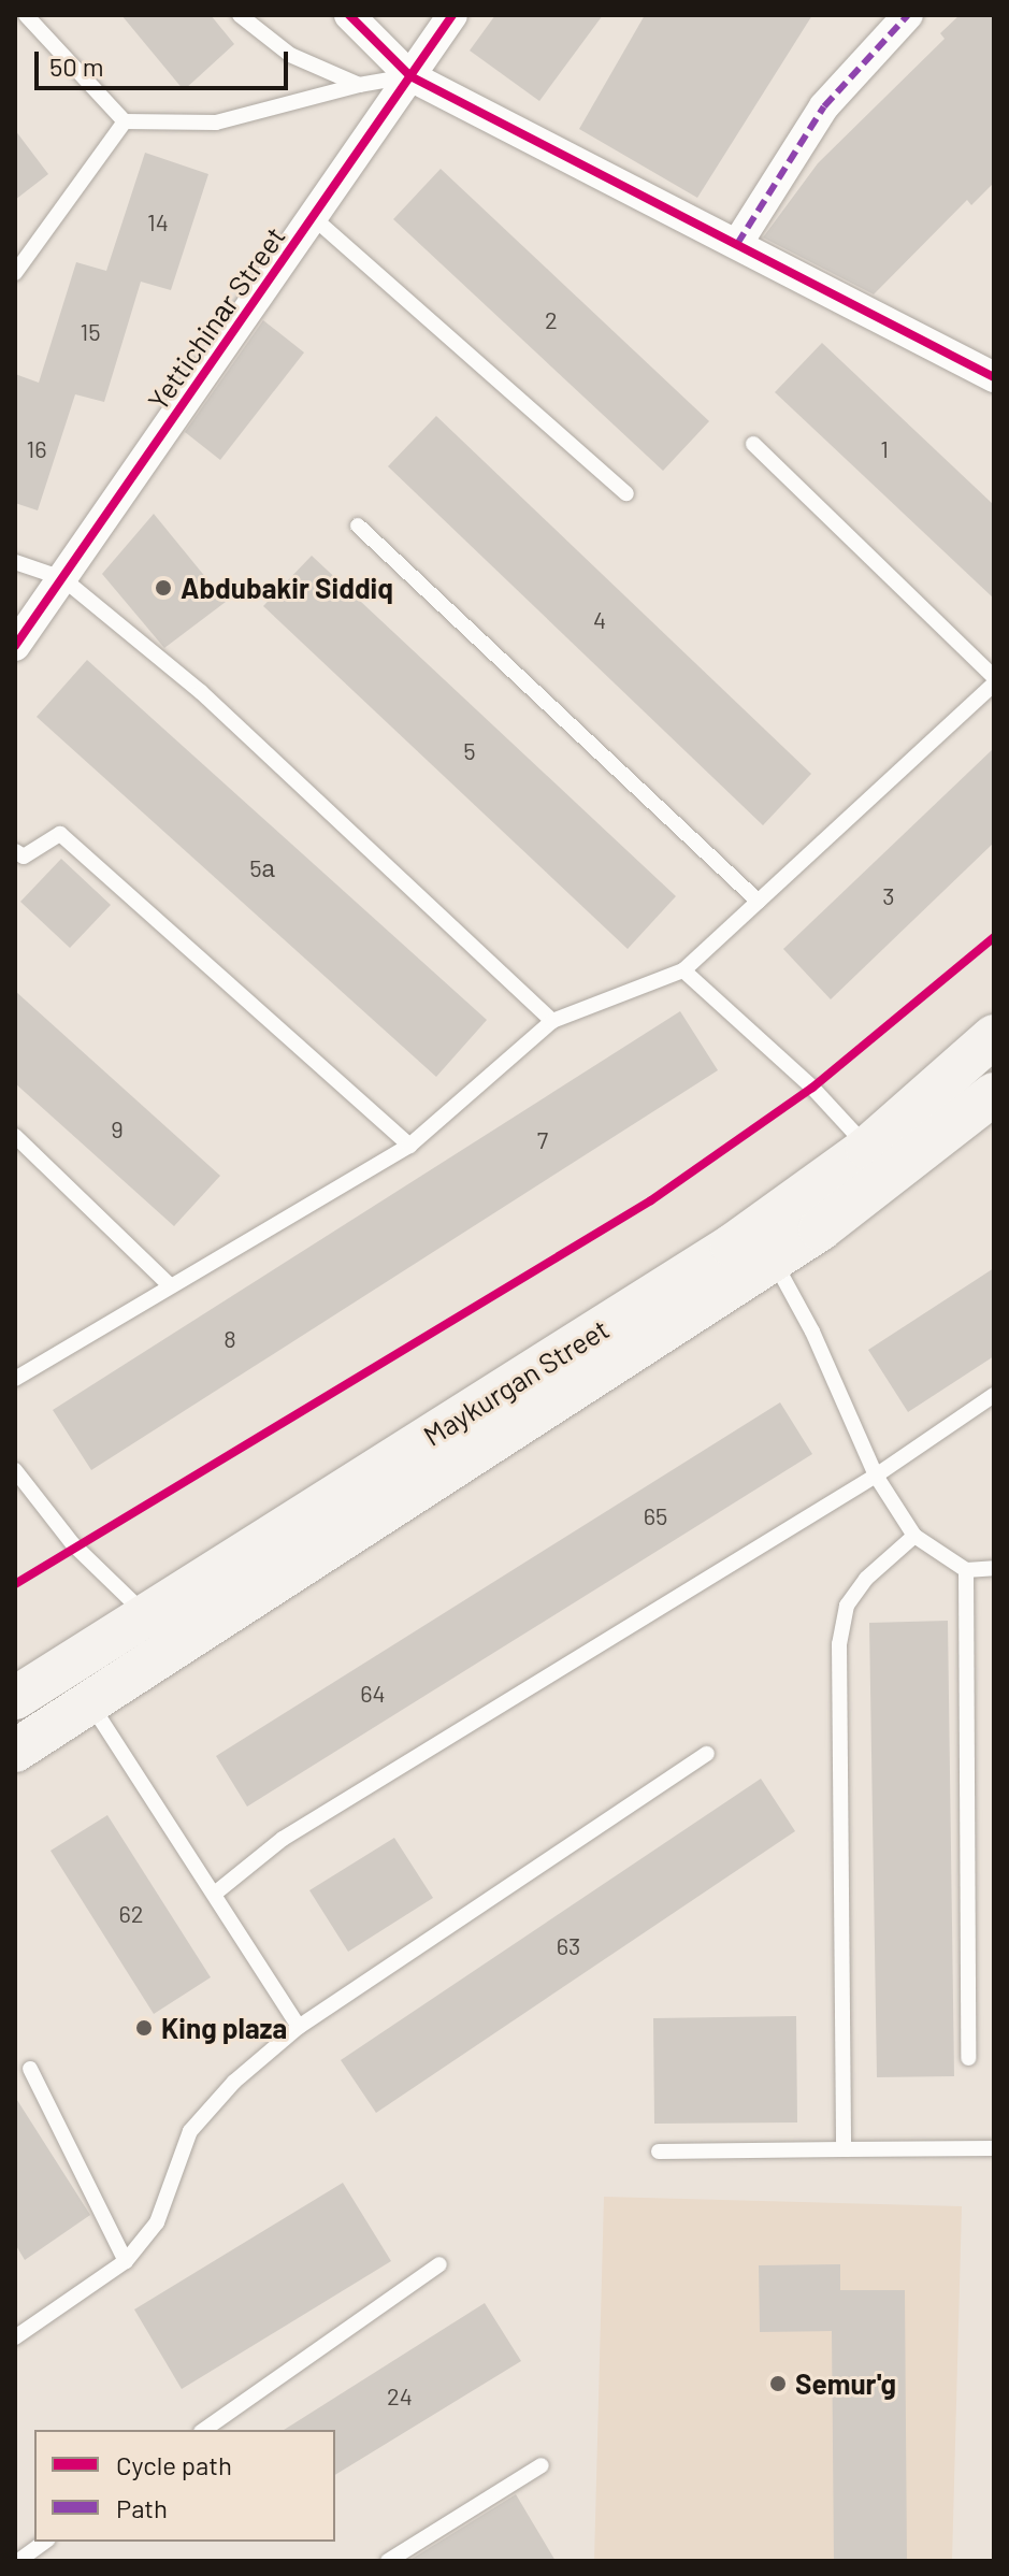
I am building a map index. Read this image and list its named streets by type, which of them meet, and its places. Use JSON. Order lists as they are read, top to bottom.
{
  "streets": {
    "main road": ["Maykurgan Street"],
    "street": ["Yettichinаr Street"]
  },
  "places": ["Abdubakir Siddiq", "King plaza", "Semur'g"],
  "house_numbers": [
    "14",
    "2",
    "15",
    "16",
    "1",
    "4",
    "5",
    "5а",
    "3",
    "9",
    "7",
    "8",
    "65",
    "64",
    "62",
    "63",
    "24"
  ],
  "legend": ["Cycle path", "Path"],
  "scale_bar": "50 m"
}
